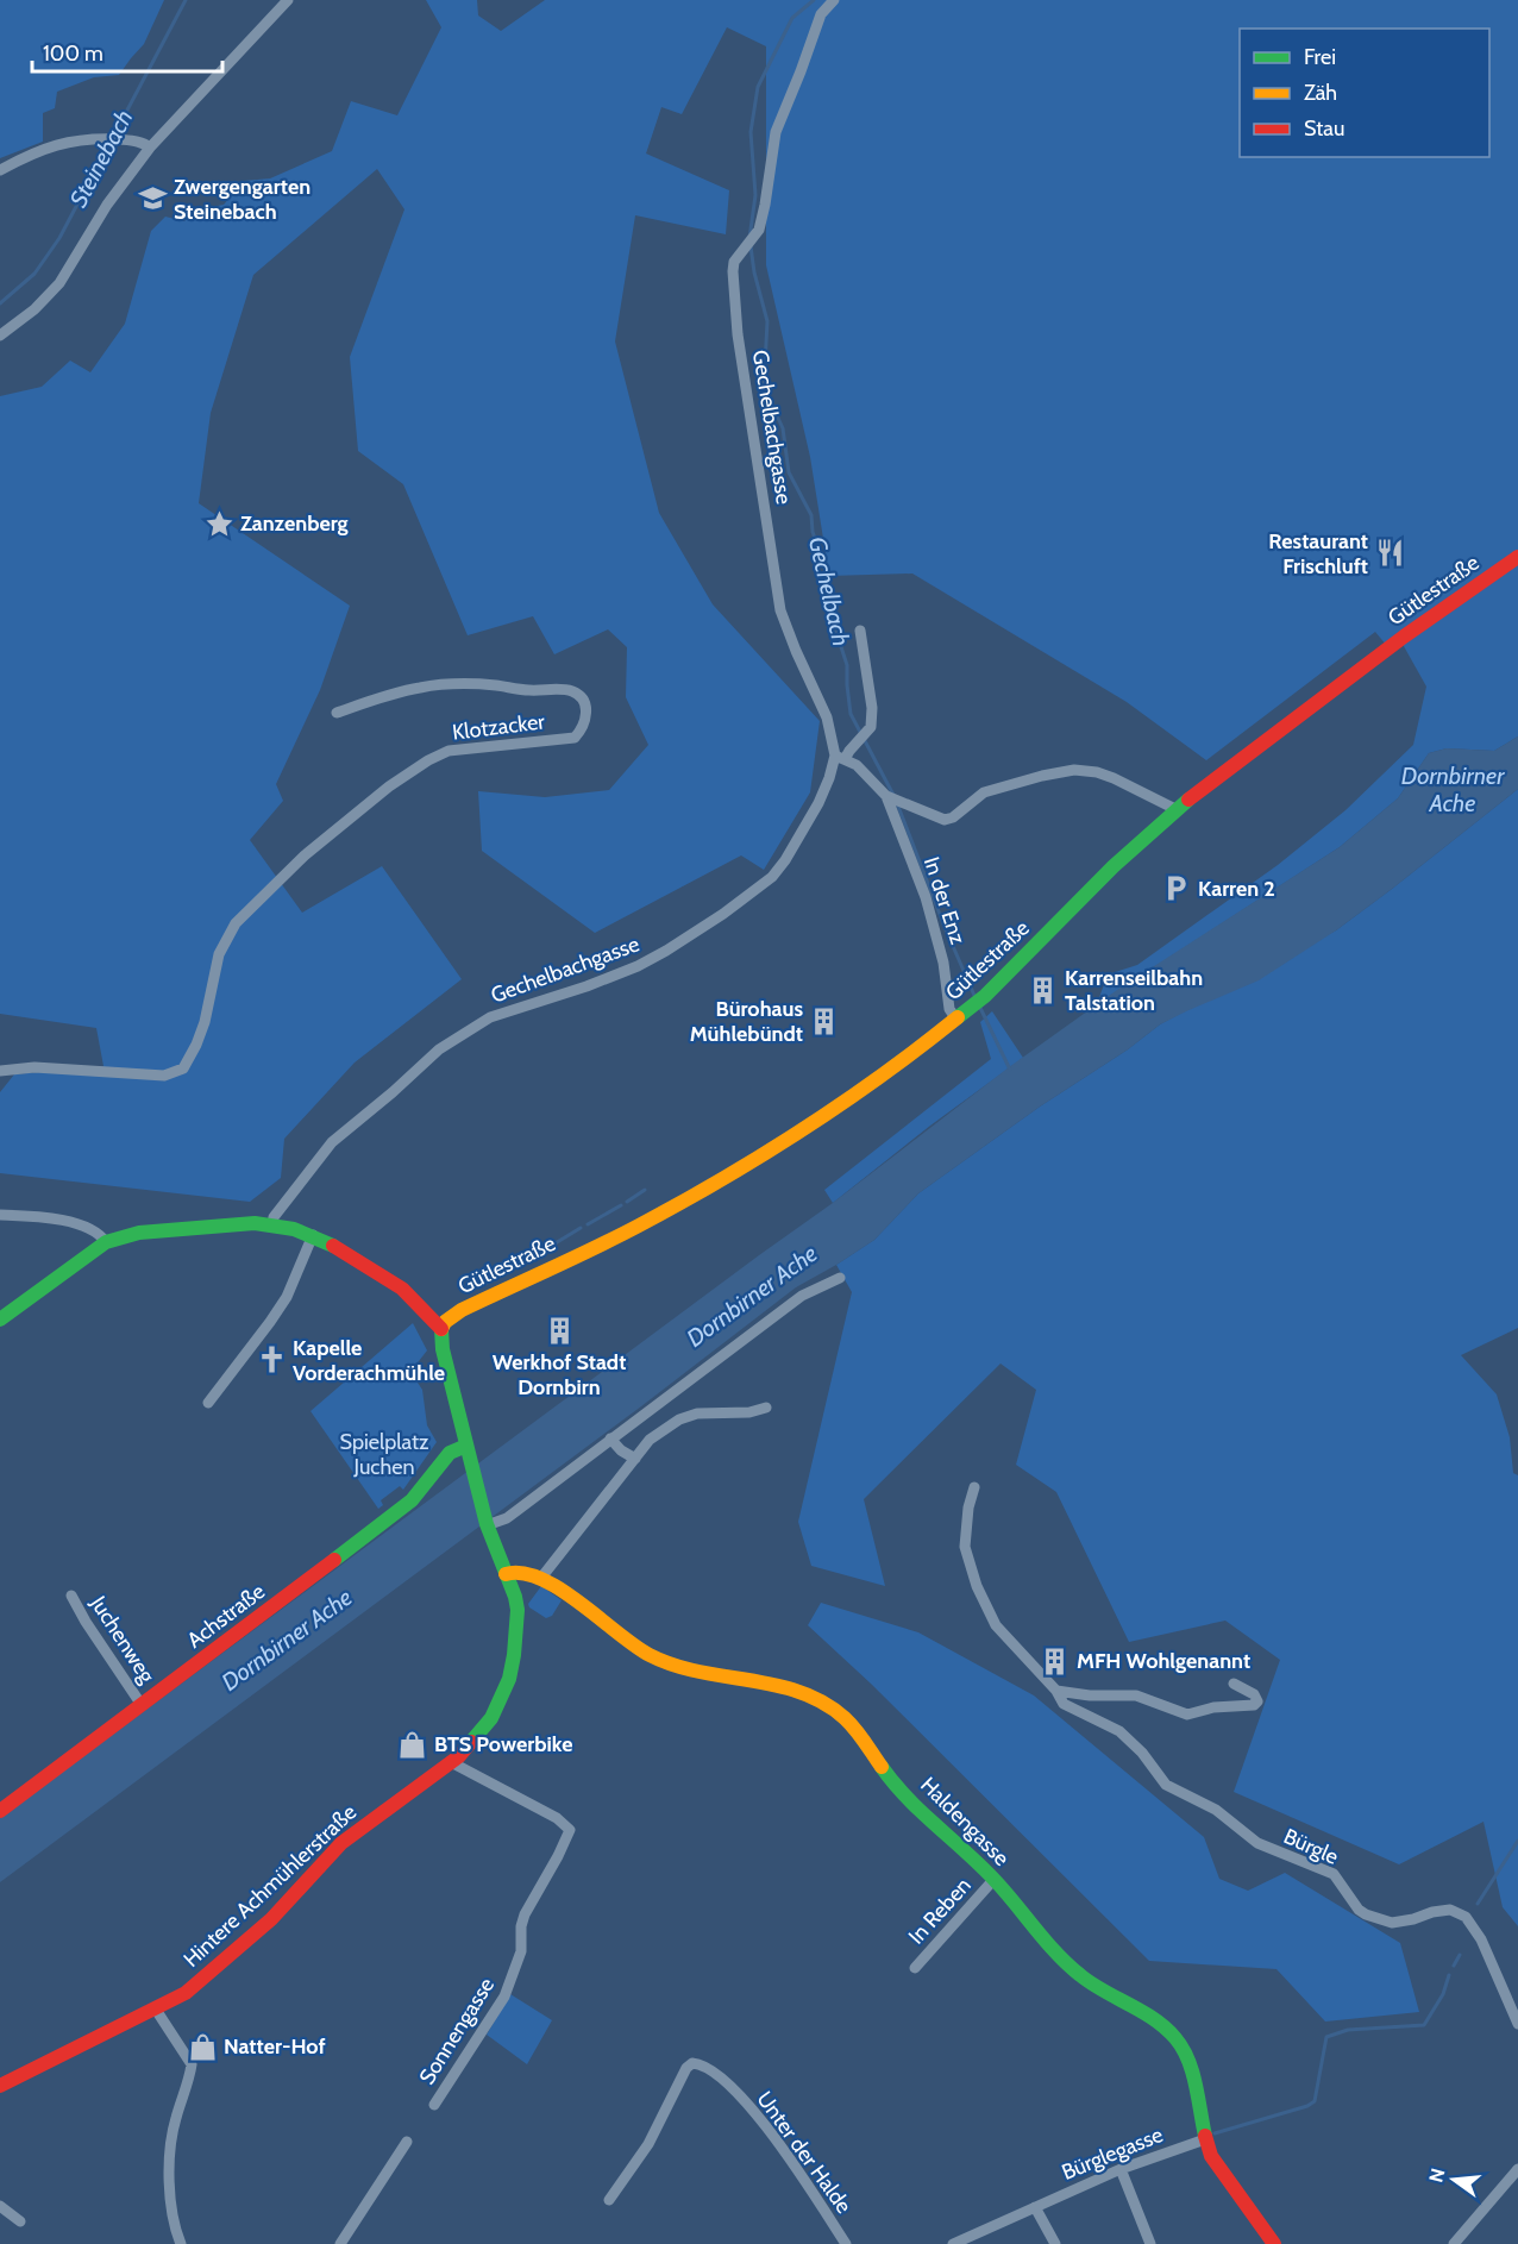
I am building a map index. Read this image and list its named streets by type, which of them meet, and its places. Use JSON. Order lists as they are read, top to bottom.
{
  "streets": {
    "street": [
      "Gechelbachgasse",
      "Gütlestraße",
      "Klotzacker",
      "In der Enz",
      "Achstraße",
      "Juchenweg",
      "Haldengasse",
      "Bürgle",
      "Hintere Achmühlerstraße",
      "In Reben",
      "Sonnengasse",
      "Unter der Halde",
      "Bürglegasse"
    ]
  },
  "crossings": [
    ["Gechelbachgasse", "In der Enz"],
    ["Gütlestraße", "In der Enz"],
    ["Gütlestraße", "Hintere Achmühlerstraße"],
    ["Achstraße", "Juchenweg"],
    ["Achstraße", "Hintere Achmühlerstraße"],
    ["Haldengasse", "Hintere Achmühlerstraße"],
    ["Haldengasse", "In Reben"],
    ["Haldengasse", "Bürglegasse"],
    ["Hintere Achmühlerstraße", "Sonnengasse"]
  ],
  "water": ["Steinebach", "Gechelbach", "Dornbirner Ache"],
  "parks": ["Spielplatz Juchen"],
  "places": {
    "school or university": ["Zwergengarten Steinebach"],
    "place": ["Zanzenberg"],
    "restaurant": ["Restaurant Frischluft"],
    "parking": ["Karren 2"],
    "building": [
      "Karrenseilbahn Talstation",
      "Bürohaus Mühlebündt",
      "Werkhof Stadt Dornbirn",
      "MFH Wohlgenannt"
    ],
    "church": ["Kapelle Vorderachmühle"],
    "shop": ["BTS Powerbike", "Natter-Hof"]
  },
  "legend": ["Frei", "Zäh", "Stau"],
  "scale_bar": "100 m",
  "north": "left"
}
